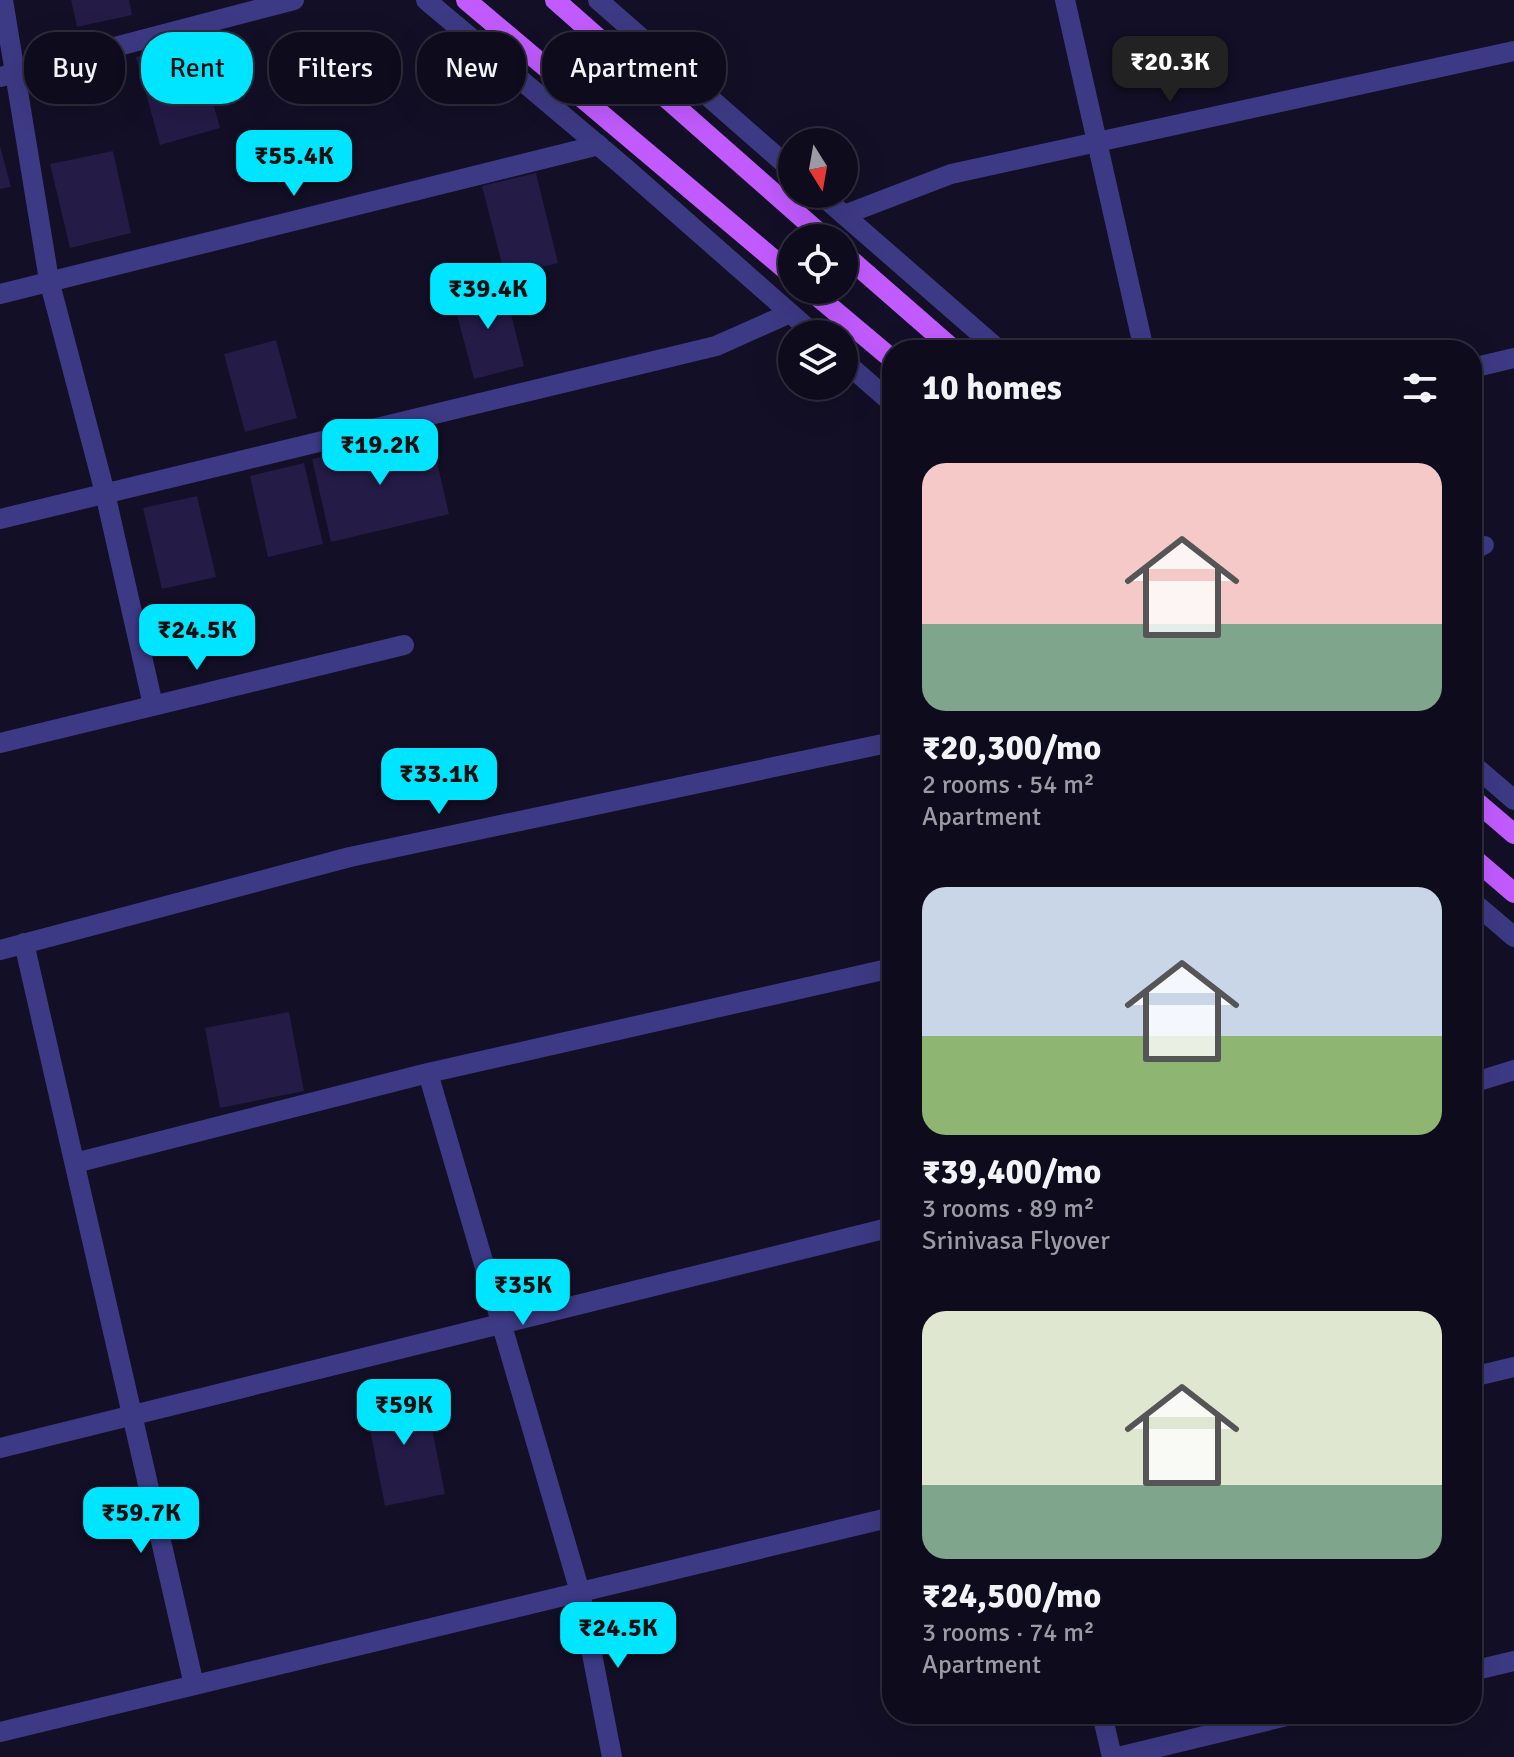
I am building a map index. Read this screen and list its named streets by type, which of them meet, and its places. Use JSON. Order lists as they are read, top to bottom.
{
  "north": "bottom",
  "page": {
    "chip": [
      "Buy",
      "Rent",
      "Filters",
      "New",
      "Apartment"
    ],
    "price": [
      "₹20.3K",
      "₹55.4K",
      "₹39.4K",
      "₹19.2K",
      "₹24.5K",
      "₹33.1K",
      "₹35K",
      "₹59K",
      "₹59.7K",
      "₹24.5K"
    ],
    "heading": "10 homes",
    "list": [
      {
        "name": "₹20,300/mo",
        "note": "2 rooms · 54 m² · Apartment"
      },
      {
        "name": "₹39,400/mo",
        "note": "3 rooms · 89 m² · Srinivasa Flyover"
      },
      {
        "name": "₹24,500/mo",
        "note": "3 rooms · 74 m² · Apartment"
      }
    ]
  }
}
